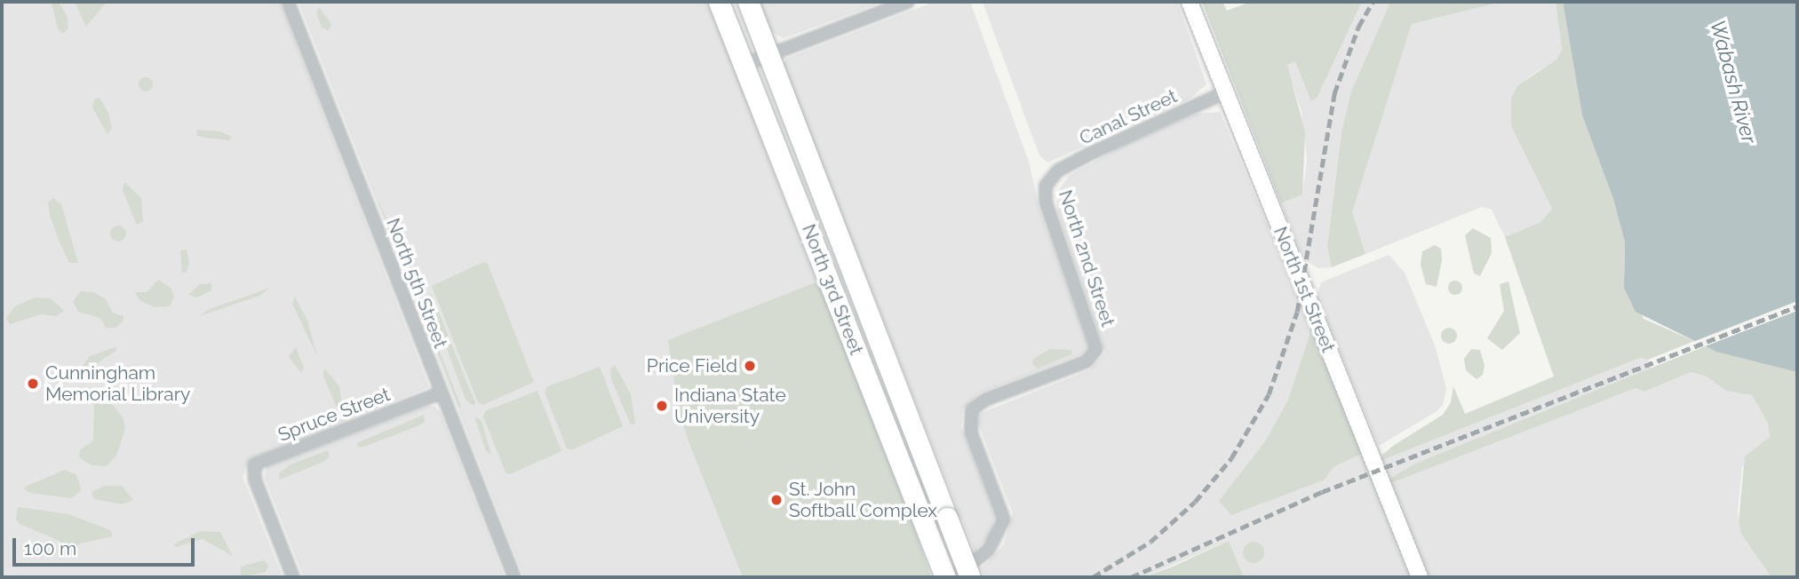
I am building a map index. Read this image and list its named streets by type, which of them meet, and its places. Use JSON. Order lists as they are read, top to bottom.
{
  "streets": {
    "highway": ["North 3rd Street"],
    "main road": ["North 1st Street"],
    "street": [
      "Canal Street",
      "North 2nd Street",
      "North 5th Street",
      "Spruce Street"
    ]
  },
  "crossings": [
    ["Canal Street", "North 2nd Street"],
    ["Canal Street", "North 1st Street"],
    ["North 5th Street", "Spruce Street"]
  ],
  "water": ["Wabash River"],
  "places": [
    "Price Field",
    "Cunningham Memorial Library",
    "Indiana State University",
    "St. John Softball Complex"
  ],
  "scale_bar": "100 m"
}
